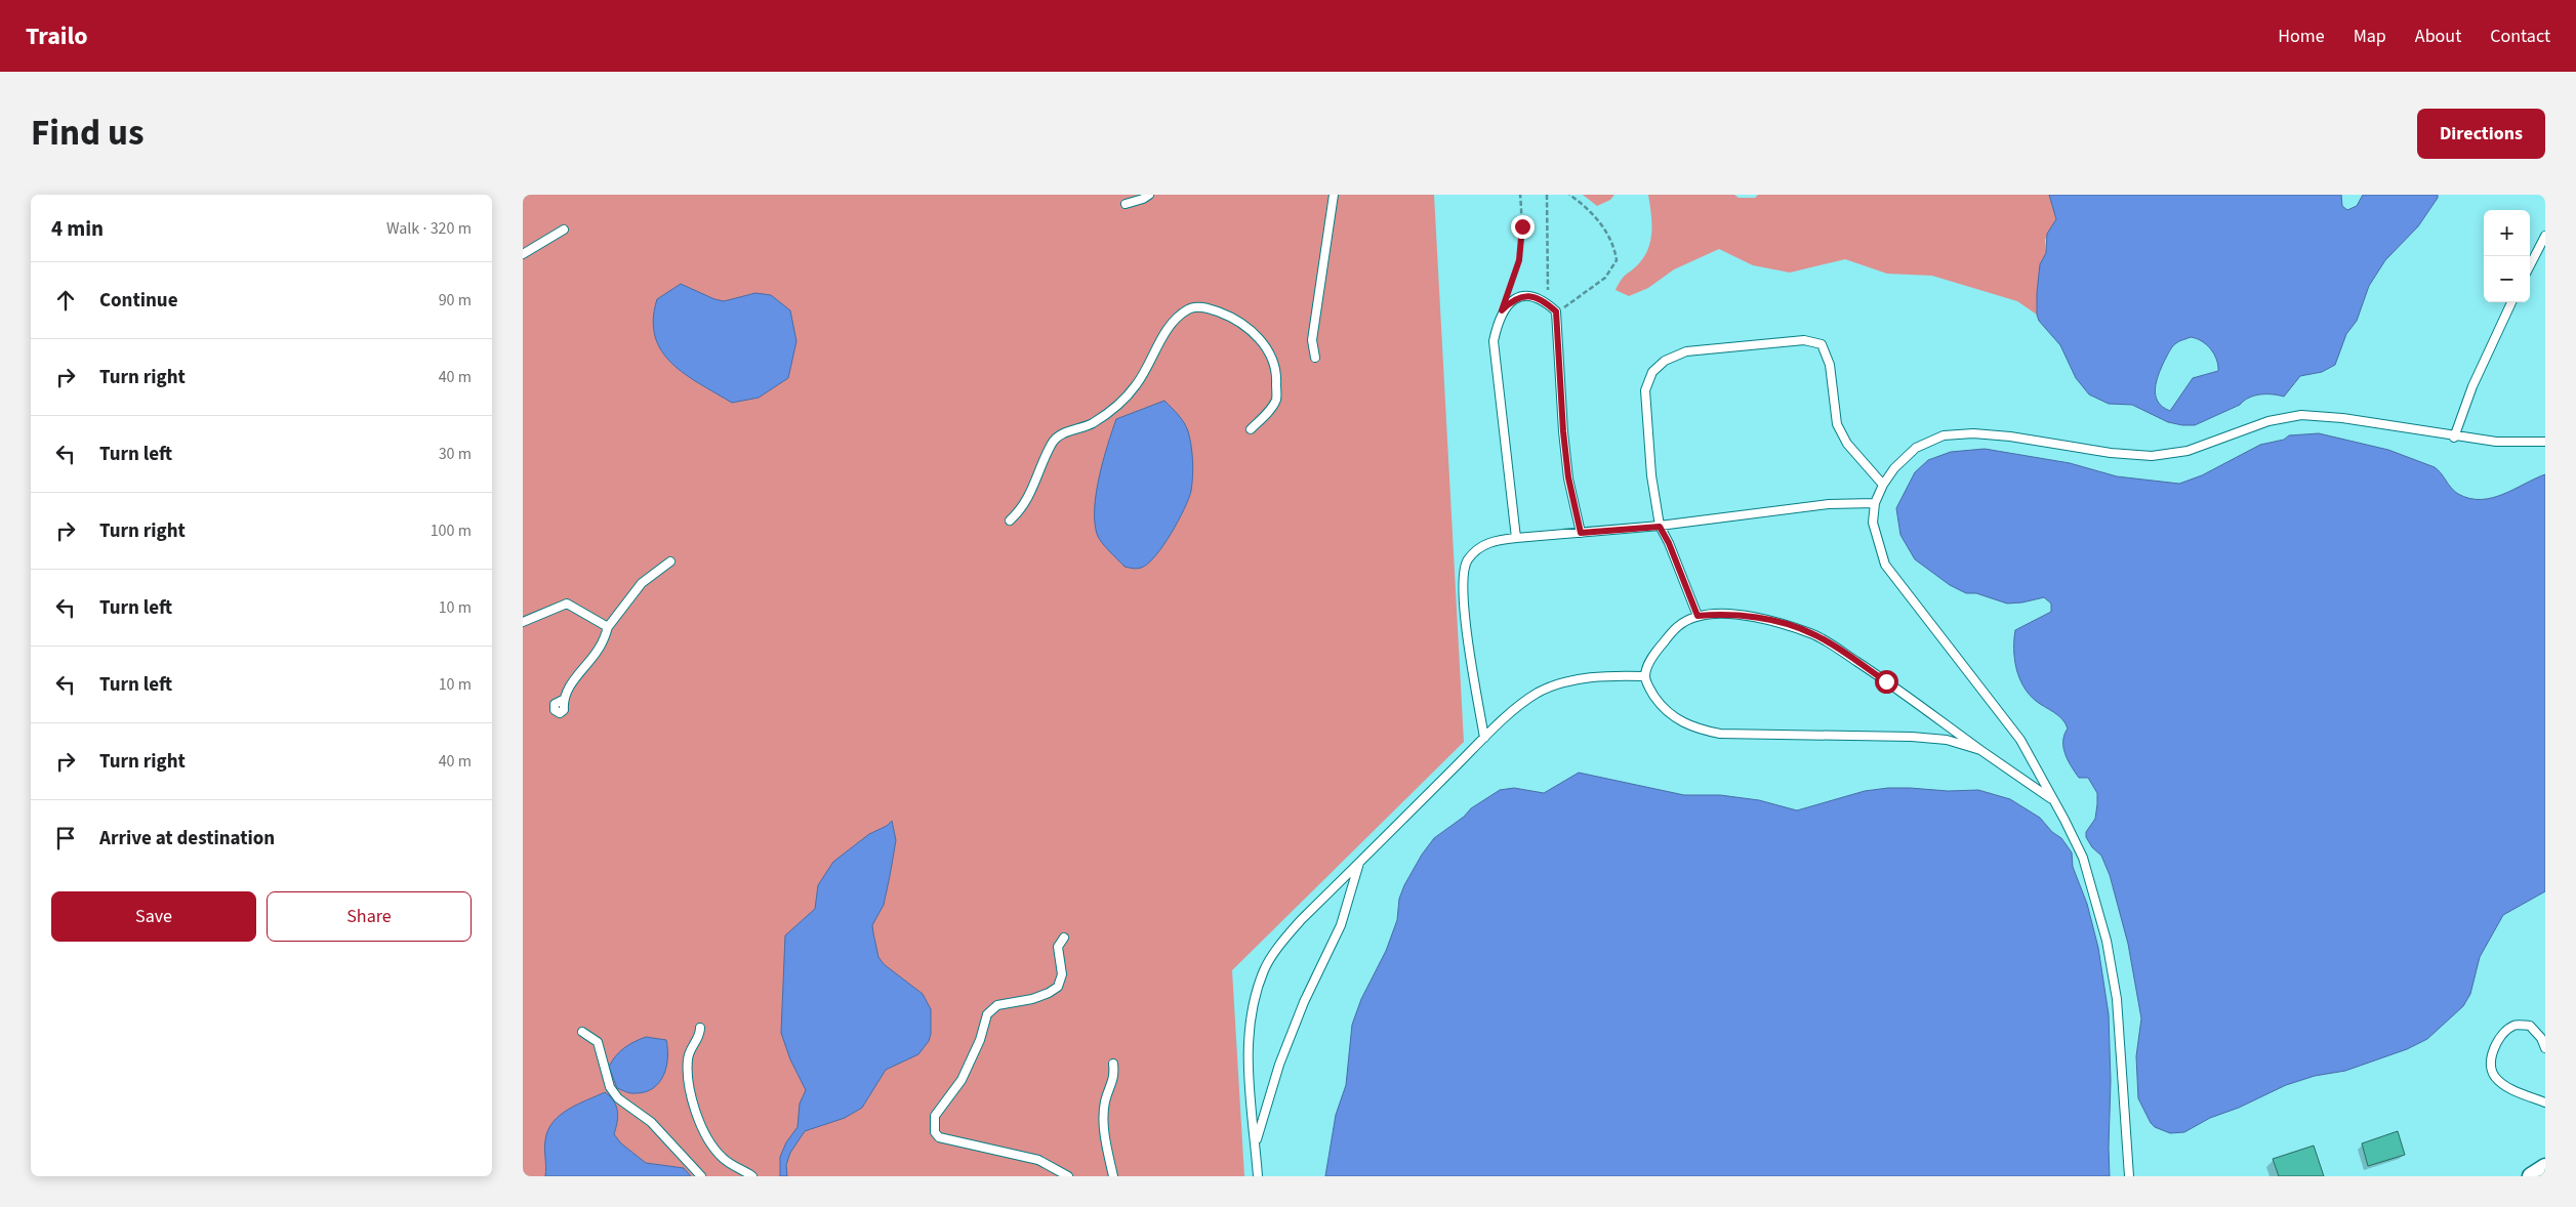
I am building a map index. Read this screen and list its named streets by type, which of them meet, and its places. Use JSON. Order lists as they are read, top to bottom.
{
  "page": {
    "header": "Trailo",
    "nav": [
      "Home",
      "Map",
      "About",
      "Contact"
    ],
    "title": "Find us",
    "buttons": [
      "Directions",
      ["Save", "Share"]
    ],
    "heading": ["4 min", "Walk · 320 m"],
    "map_buttons": ["+", "−"],
    "list": [
      ["Continue", "90 m"],
      ["Turn right", "40 m"],
      ["Turn left", "30 m"],
      ["Turn right", "100 m"],
      ["Turn left", "10 m"],
      ["Turn left", "10 m"],
      ["Turn right", "40 m"],
      "Arrive at destination"
    ]
  }
}
